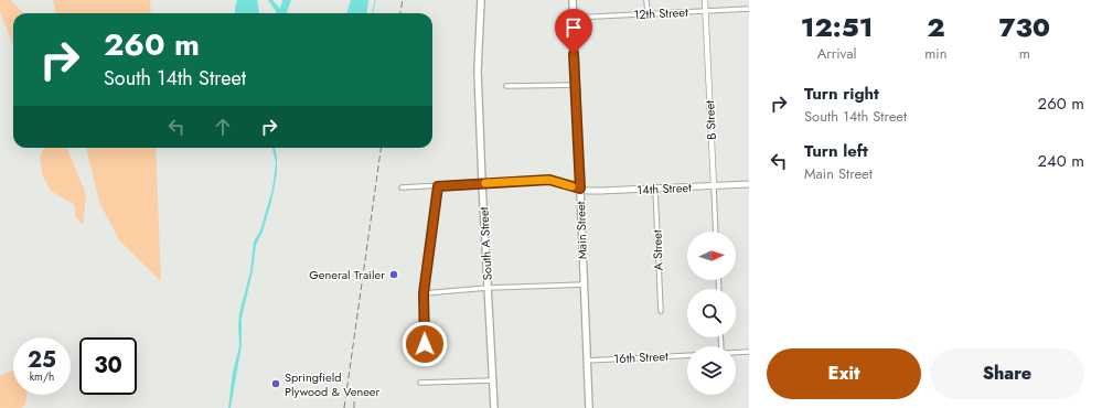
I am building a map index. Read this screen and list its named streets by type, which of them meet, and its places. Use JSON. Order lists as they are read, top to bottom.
{
  "streets": {
    "main road": ["14th Street", "Main Street", "South A Street"],
    "street": [
      "12th Street",
      "B Street",
      "A Street",
      "16th Street"
    ]
  },
  "crossings": [
    ["12th Street", "B Street"],
    ["12th Street", "Main Street"],
    ["B Street", "14th Street"],
    ["14th Street", "Main Street"],
    ["14th Street", "South A Street"],
    ["14th Street", "A Street"],
    ["Main Street", "16th Street"]
  ],
  "places": ["General Trailer", "Springfield Plywood & Veneer"],
  "north": "right",
  "page": {
    "eta": [
      "12:51",
      "Arrival",
      "2",
      "min",
      "730",
      "m"
    ],
    "turn": ["260 m", "South 14th Street"],
    "list": [
      {
        "name": "Turn right",
        "note": "South 14th Street",
        "value": "260 m"
      },
      {
        "name": "Turn left",
        "note": "Main Street",
        "value": "240 m"
      }
    ],
    "speed": "25 km/h",
    "limit": "30",
    "buttons": ["Exit", "Share"]
  }
}
